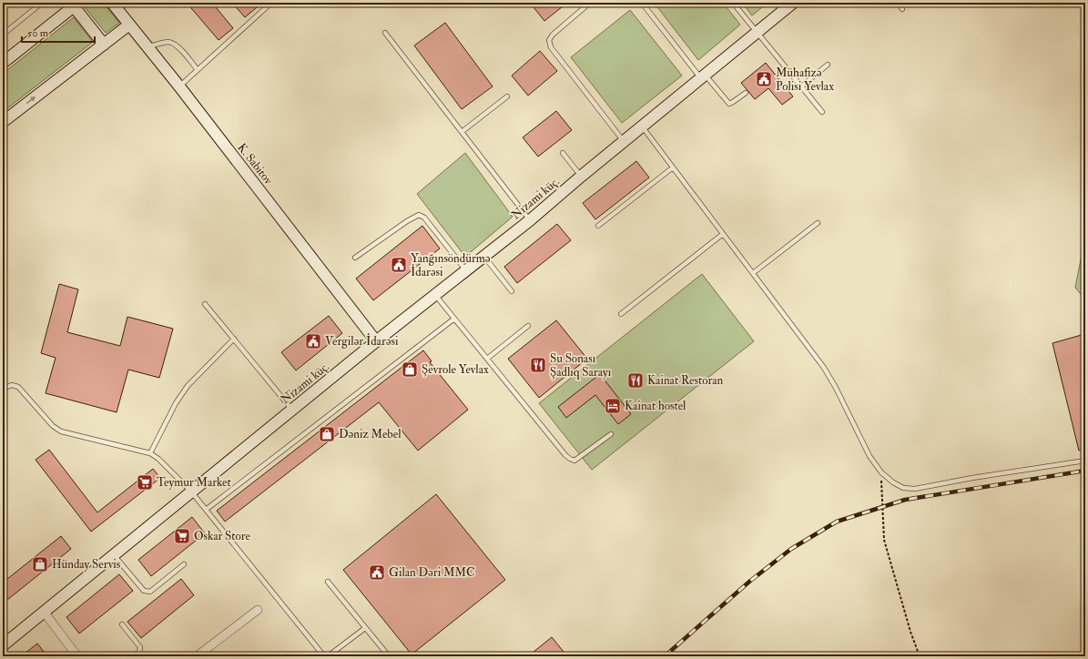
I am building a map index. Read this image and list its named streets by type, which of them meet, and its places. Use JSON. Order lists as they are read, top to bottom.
{
  "streets": {
    "main road": ["K. Sabitov", "Nizami küç."]
  },
  "crossings": [
    ["K. Sabitov", "Nizami küç."]
  ],
  "places": {
    "public building": [
      "Mühafizə Polisi Yevlax",
      "Yanğınsöndürmə İdarəsi",
      "Vergilər İdarəsi",
      "Gilan Dəri MMC"
    ],
    "restaurant": ["Su Sonası Şadlıq Sarayı", "Kainat Restoran"],
    "shop": ["Şevrole Yevlax", "Dəniz Mebel", "Hünday Servis"],
    "hotel": ["Kainat hostel"],
    "supermarket": ["Teymur Market", "Oskar Store"]
  },
  "scale_bar": "50 m"
}
